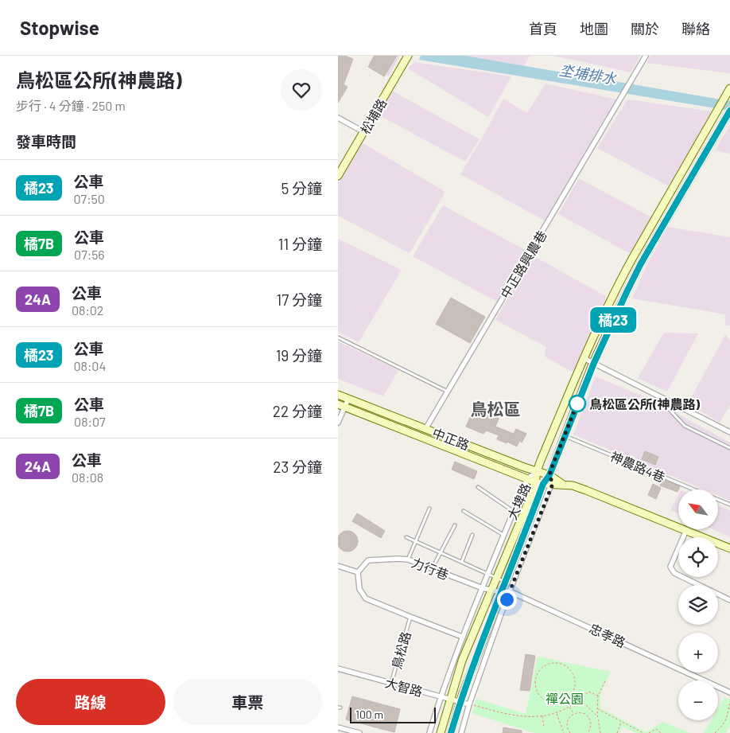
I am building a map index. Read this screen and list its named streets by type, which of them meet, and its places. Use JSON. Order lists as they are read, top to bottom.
{
  "streets": {
    "main road": ["松埔路", "中正路", "大埤路"],
    "street": [
      "中正路興農巷",
      "力行巷",
      "忠孝路",
      "鳥松路",
      "大智路"
    ],
    "lane": ["神農路4巷"]
  },
  "crossings": [
    ["中正路興農巷", "中正路"],
    ["中正路", "大埤路"],
    ["大埤路", "力行巷"],
    ["大埤路", "忠孝路"],
    ["大埤路", "鳥松路"],
    ["大埤路", "大智路"],
    ["力行巷", "忠孝路"],
    ["力行巷", "鳥松路"],
    ["鳥松路", "大智路"]
  ],
  "districts": ["鳥松區"],
  "water": ["坔埔排水"],
  "parks": ["禪公園"],
  "places": ["鳥松區公所(神農路)"],
  "lines": ["bus line 橘23"],
  "scale_bar": "100 m",
  "north": "top left",
  "page": {
    "header": "Stopwise",
    "nav": [
      "首頁",
      "地圖",
      "關於",
      "聯絡"
    ],
    "heading": [
      ["鳥松區公所(神農路)", "步行 · 4 分鐘 · 250 m"],
      "發車時間"
    ],
    "on_map": "橘23",
    "list": [
      {
        "mark": "橘23",
        "name": "公車",
        "note": "07:50",
        "value": "5 分鐘"
      },
      {
        "mark": "橘7B",
        "name": "公車",
        "note": "07:56",
        "value": "11 分鐘"
      },
      {
        "mark": "24A",
        "name": "公車",
        "note": "08:02",
        "value": "17 分鐘"
      },
      {
        "mark": "橘23",
        "name": "公車",
        "note": "08:04",
        "value": "19 分鐘"
      },
      {
        "mark": "橘7B",
        "name": "公車",
        "note": "08:07",
        "value": "22 分鐘"
      },
      {
        "mark": "24A",
        "name": "公車",
        "note": "08:08",
        "value": "23 分鐘"
      }
    ],
    "map_buttons": ["+", "−"],
    "buttons": ["路線", "車票"],
    "scale": "100 m"
  }
}
